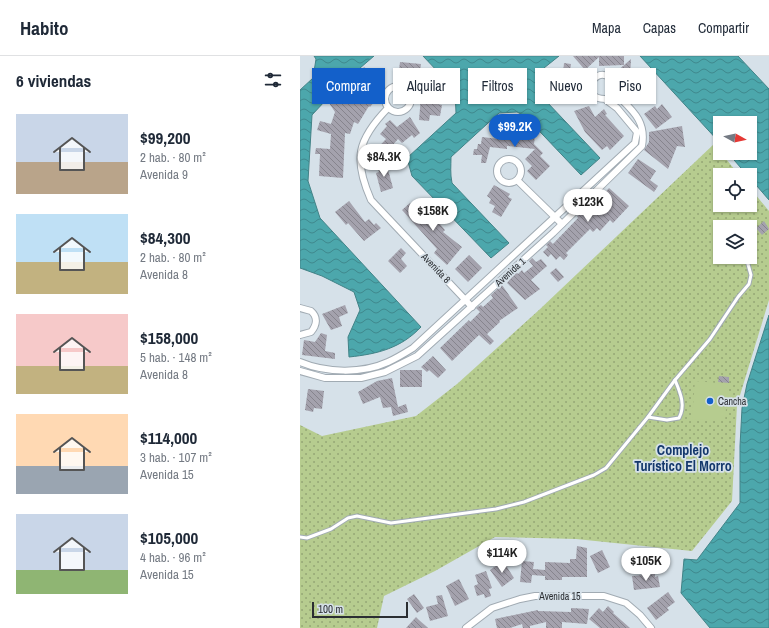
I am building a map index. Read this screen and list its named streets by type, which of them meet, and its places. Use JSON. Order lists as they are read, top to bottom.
{
  "streets": {
    "street": ["Avenida 8", "Avenida 1", "Avenida 15"]
  },
  "crossings": [
    ["Avenida 8", "Avenida 1"]
  ],
  "districts": ["Complejo Turístico El Morro"],
  "places": ["Cancha"],
  "scale_bar": "100 m",
  "north": "right",
  "page": {
    "header": "Habito",
    "nav": ["Mapa", "Capas", "Compartir"],
    "heading": "6 viviendas",
    "chip": [
      "Comprar",
      "Alquilar",
      "Filtros",
      "Nuevo",
      "Piso"
    ],
    "list": [
      {
        "name": "$99,200",
        "note": "2 hab. · 80 m² · Avenida 9"
      },
      {
        "name": "$84,300",
        "note": "2 hab. · 80 m² · Avenida 8"
      },
      {
        "name": "$158,000",
        "note": "5 hab. · 148 m² · Avenida 8"
      },
      {
        "name": "$114,000",
        "note": "3 hab. · 107 m² · Avenida 15"
      },
      {
        "name": "$105,000",
        "note": "4 hab. · 96 m² · Avenida 15"
      }
    ],
    "price": [
      "$99.2K",
      "$84.3K",
      "$123K",
      "$158K",
      "$114K",
      "$105K"
    ],
    "scale": "100 m"
  }
}
